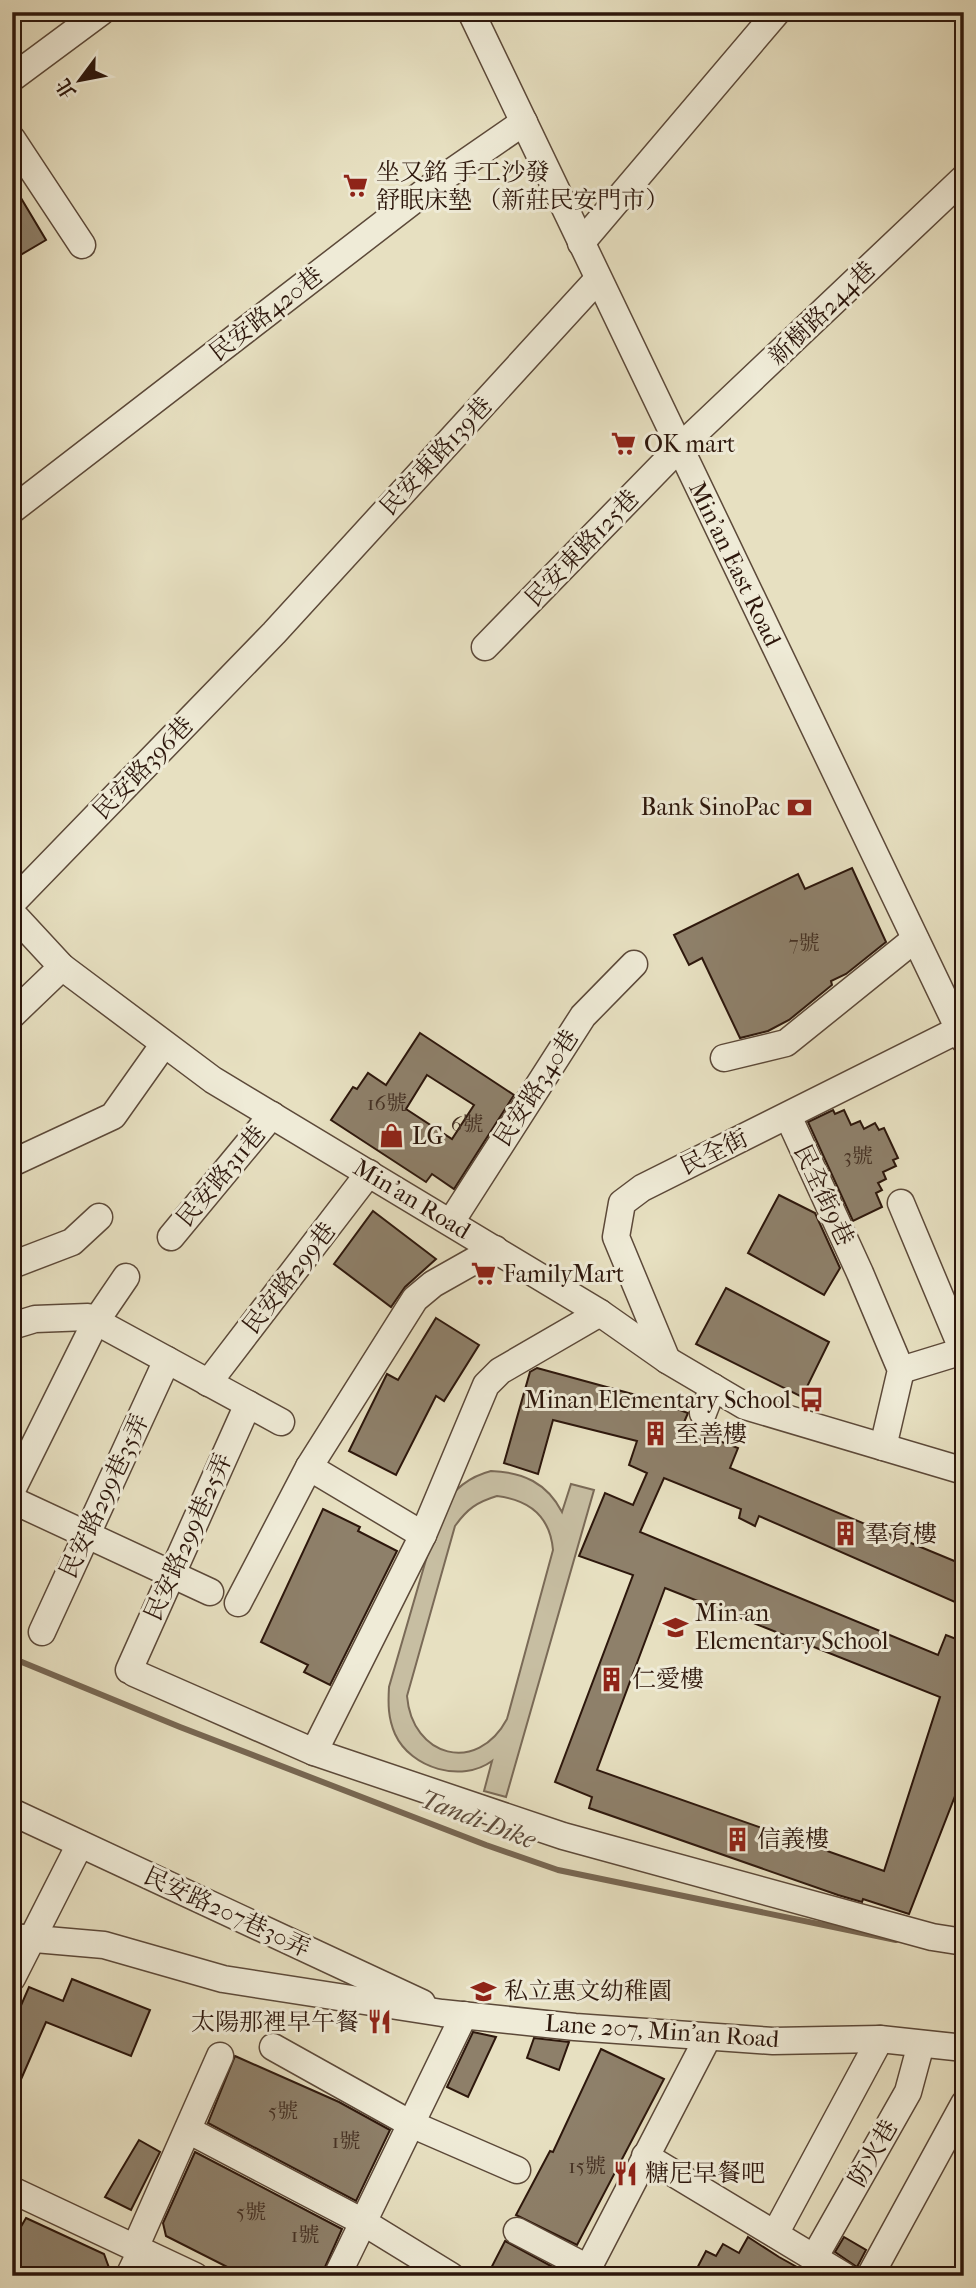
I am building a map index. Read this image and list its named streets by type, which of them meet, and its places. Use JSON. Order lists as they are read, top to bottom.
{
  "streets": {
    "street": [
      "新樹路244巷",
      "民安路420巷",
      "民安東路139巷",
      "民安東路125巷",
      "Min'an East Road",
      "民安路396巷",
      "民安路340巷",
      "民全街",
      "民安路311巷",
      "民全街9巷",
      "Min'an Road",
      "民安路299巷",
      "民安路299巷35弄",
      "民安路299巷25弄",
      "民安路207巷30弄",
      "Lane 207, Min'an Road",
      "防火巷"
    ]
  },
  "crossings": [
    ["新樹路244巷", "民安東路125巷"],
    ["新樹路244巷", "Min'an East Road"],
    ["民安路420巷", "Min'an East Road"],
    ["民安東路139巷", "Min'an East Road"],
    ["民安東路139巷", "民安路396巷"],
    ["民安東路125巷", "Min'an East Road"],
    ["Min'an East Road", "民全街"],
    ["民安路340巷", "Min'an Road"],
    ["民全街", "民全街9巷"],
    ["民全街", "Min'an Road"],
    ["民安路311巷", "Min'an Road"],
    ["Min'an Road", "民安路299巷"],
    ["民安路207巷30弄", "Lane 207, Min'an Road"],
    ["Lane 207, Min'an Road", "防火巷"]
  ],
  "water": ["Tandi Dike"],
  "places": {
    "supermarket": ["坐又銘 手工沙發 舒眠床墊 （新莊民安門市）", "OK mart", "FamilyMart"],
    "bank": ["Bank SinoPac"],
    "shop": ["LG"],
    "bus stop": ["Minan Elementary School"],
    "building": [
      "至善樓",
      "羣育樓",
      "仁愛樓",
      "信義樓"
    ],
    "school or university": ["Min-an Elementary School", "私立惠文幼稚園"],
    "restaurant": ["太陽那裡早午餐", "糖尼早餐吧"]
  },
  "house_numbers": [
    "7號",
    "16號",
    "6號",
    "3號",
    "5號",
    "1號",
    "15號",
    "5號",
    "1號"
  ],
  "north": "bottom left"
}
